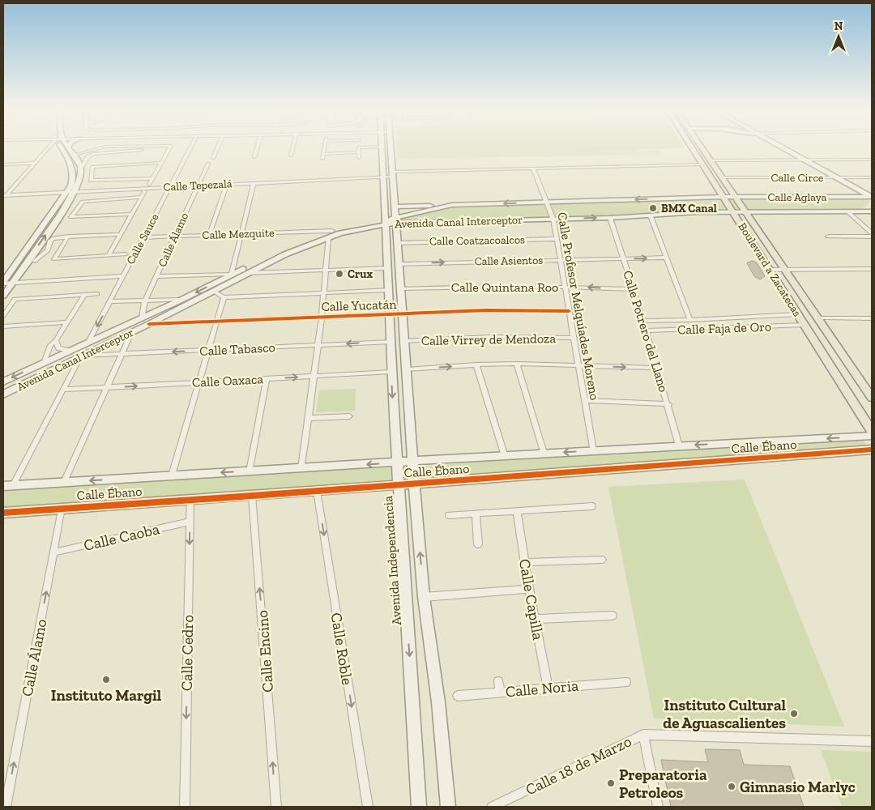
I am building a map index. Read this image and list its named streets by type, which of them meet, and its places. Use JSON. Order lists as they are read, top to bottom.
{
  "streets": {
    "main road": [
      "Calle Aglaya",
      "Avenida Canal Interceptor",
      "Boulevard a Zacatecas",
      "Calle Ébano",
      "Avenida Independencia"
    ],
    "street": [
      "Calle Circe",
      "Calle Tepezalá",
      "Calle Mezquite",
      "Calle Sauce",
      "Calle Álamo",
      "Calle Coatzacoalcos",
      "Calle Asientos",
      "Calle Quintana Roo",
      "Calle Yucatán",
      "Calle Profesor Melquíades Moreno",
      "Calle Faja de Oro",
      "Calle Potrero del Llano",
      "Calle Virrey de Mendoza",
      "Calle Tabasco",
      "Calle Oaxaca",
      "Calle Caoba",
      "Calle Capilla",
      "Calle Roble",
      "Calle Encino",
      "Calle Cedro",
      "Calle Noria",
      "Calle 18 de Marzo"
    ]
  },
  "crossings": [
    ["Calle Circe", "Boulevard a Zacatecas"],
    ["Calle Tepezalá", "Calle Sauce"],
    ["Calle Tepezalá", "Calle Álamo"],
    ["Calle Tepezalá", "Boulevard a Zacatecas"],
    ["Calle Tepezalá", "Calle Profesor Melquíades Moreno"],
    ["Calle Tepezalá", "Avenida Independencia"],
    ["Calle Aglaya", "Avenida Canal Interceptor"],
    ["Calle Aglaya", "Boulevard a Zacatecas"],
    ["Avenida Canal Interceptor", "Calle Mezquite"],
    ["Avenida Canal Interceptor", "Calle Sauce"],
    ["Avenida Canal Interceptor", "Calle Álamo"],
    ["Avenida Canal Interceptor", "Boulevard a Zacatecas"],
    ["Avenida Canal Interceptor", "Calle Yucatán"],
    ["Avenida Canal Interceptor", "Calle Profesor Melquíades Moreno"],
    ["Avenida Canal Interceptor", "Calle Potrero del Llano"],
    ["Avenida Canal Interceptor", "Calle Tabasco"],
    ["Avenida Canal Interceptor", "Avenida Independencia"],
    ["Calle Mezquite", "Calle Sauce"],
    ["Calle Mezquite", "Calle Álamo"],
    ["Calle Álamo", "Calle Ébano"],
    ["Calle Álamo", "Calle Caoba"],
    ["Calle Coatzacoalcos", "Calle Profesor Melquíades Moreno"],
    ["Calle Coatzacoalcos", "Avenida Independencia"],
    ["Calle Asientos", "Calle Profesor Melquíades Moreno"],
    ["Calle Asientos", "Calle Potrero del Llano"],
    ["Calle Asientos", "Avenida Independencia"],
    ["Boulevard a Zacatecas", "Calle Faja de Oro"],
    ["Calle Quintana Roo", "Calle Profesor Melquíades Moreno"],
    ["Calle Quintana Roo", "Calle Potrero del Llano"],
    ["Calle Quintana Roo", "Avenida Independencia"],
    ["Calle Yucatán", "Calle Profesor Melquíades Moreno"],
    ["Calle Yucatán", "Avenida Independencia"],
    ["Calle Profesor Melquíades Moreno", "Calle Virrey de Mendoza"],
    ["Calle Profesor Melquíades Moreno", "Calle Ébano"],
    ["Calle Faja de Oro", "Calle Potrero del Llano"],
    ["Calle Potrero del Llano", "Calle Ébano"],
    ["Calle Virrey de Mendoza", "Avenida Independencia"],
    ["Calle Tabasco", "Avenida Independencia"],
    ["Calle Oaxaca", "Avenida Independencia"],
    ["Calle Ébano", "Avenida Independencia"],
    ["Calle Ébano", "Calle Roble"],
    ["Calle Ébano", "Calle Encino"],
    ["Calle Ébano", "Calle Cedro"],
    ["Calle Caoba", "Calle Cedro"],
    ["Calle Capilla", "Calle Noria"]
  ],
  "one_way": [
    "Calle Álamo",
    "Calle Asientos",
    "Calle Oaxaca",
    "Calle Roble",
    "Calle Encino",
    "Calle Cedro"
  ],
  "places": [
    "BMX Canal",
    "Crux",
    "Instituto Margil",
    "Instituto Cultural de Aguascalientes",
    "Preparatoria Petroleos",
    "Gimnasio Marlyc"
  ],
  "north": "top"
}
